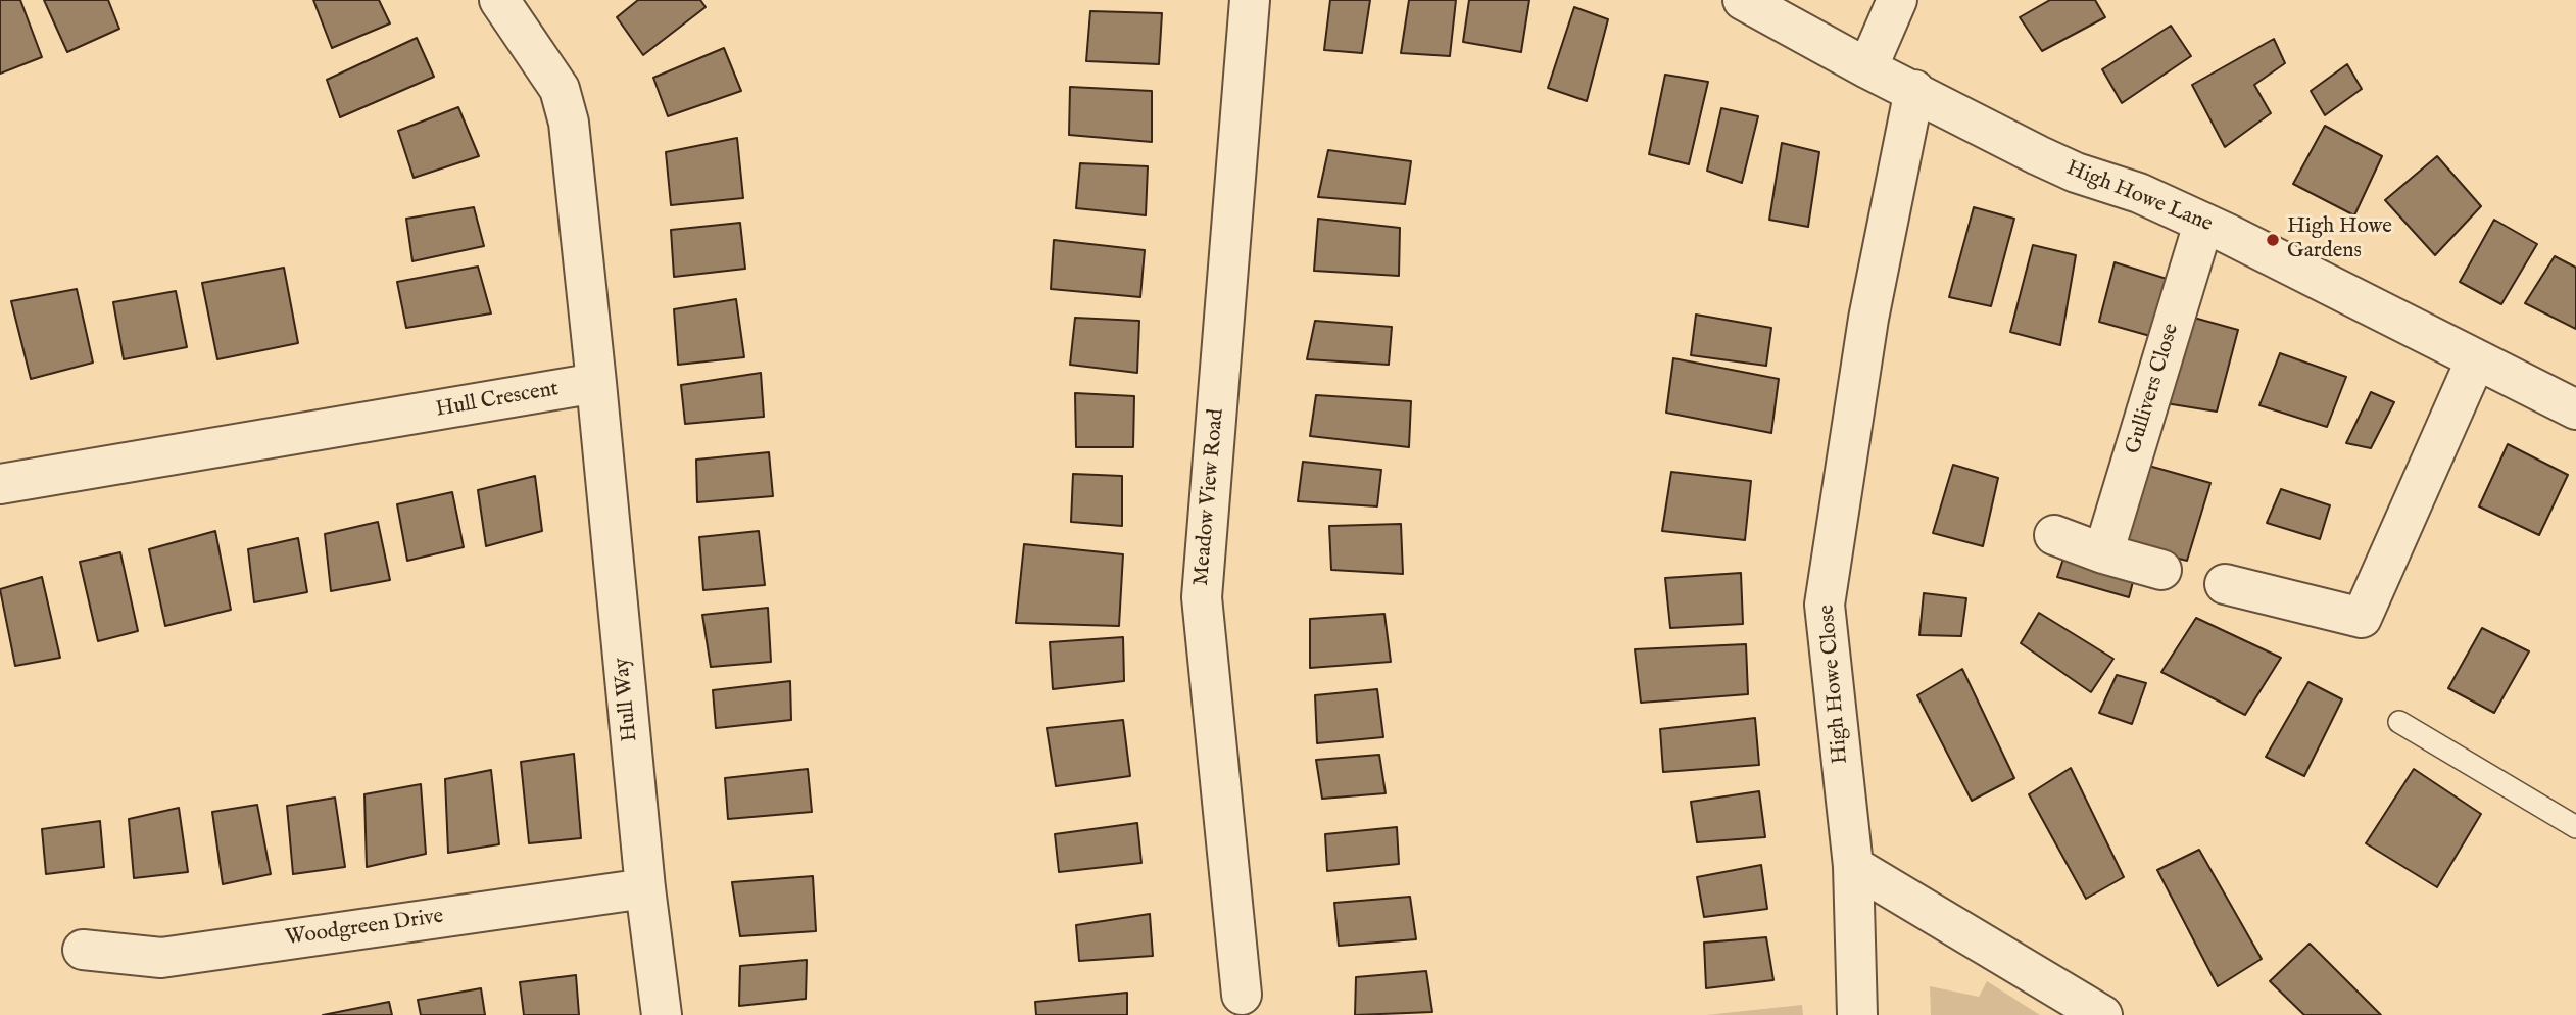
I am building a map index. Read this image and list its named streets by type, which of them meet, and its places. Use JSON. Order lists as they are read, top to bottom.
{
  "streets": {
    "street": [
      "High Howe Lane",
      "Gullivers Close",
      "Hull Crescent",
      "Meadow View Road",
      "High Howe Close",
      "Hull Way",
      "Woodgreen Drive"
    ]
  },
  "crossings": [
    ["High Howe Lane", "Gullivers Close"],
    ["High Howe Lane", "High Howe Close"],
    ["Hull Crescent", "Hull Way"],
    ["Hull Way", "Woodgreen Drive"]
  ],
  "places": ["High Howe Gardens"]
}
